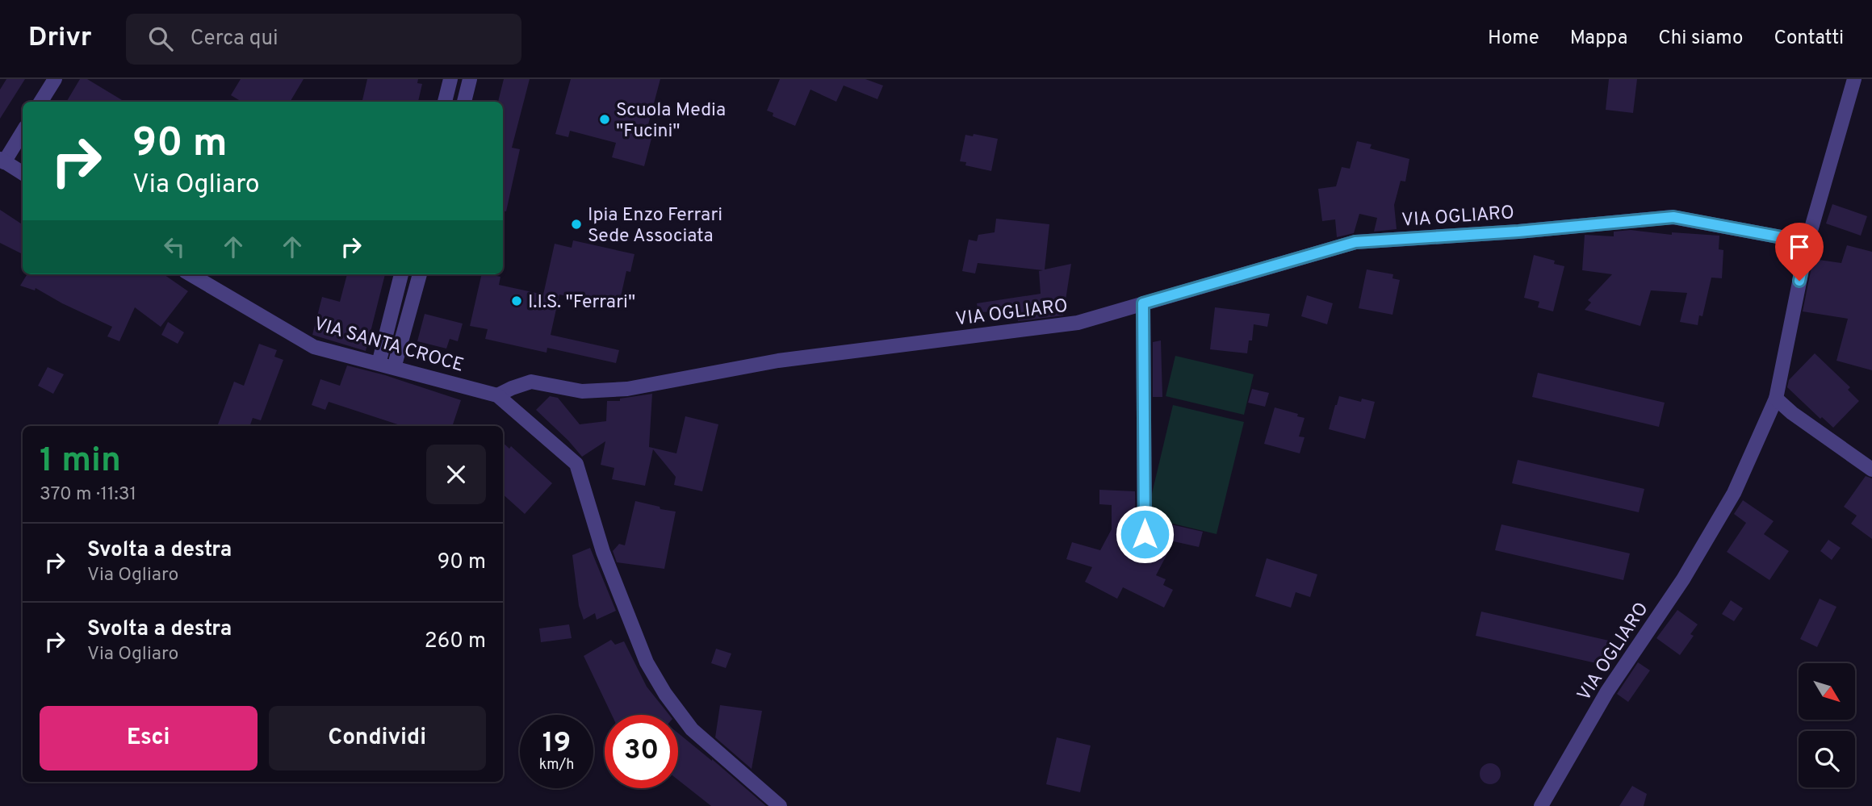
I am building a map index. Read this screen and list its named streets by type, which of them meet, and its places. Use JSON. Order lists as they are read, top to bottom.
{
  "streets": {
    "street": ["VIA OGLIARO", "VIA SANTA CROCE"]
  },
  "crossings": [
    ["VIA OGLIARO", "VIA SANTA CROCE"]
  ],
  "places": ["Scuola Media \"Fucini\"", "Ipia Enzo Ferrari Sede Associata", "I.I.S. \"Ferrari\""],
  "north": "bottom right",
  "page": {
    "header": "Drivr",
    "search": "Cerca qui",
    "nav": [
      "Home",
      "Mappa",
      "Chi siamo",
      "Contatti"
    ],
    "turn": ["90 m", "Via Ogliaro"],
    "heading": ["1 min", "370 m · 11:31"],
    "list": [
      {
        "name": "Svolta a destra",
        "note": "Via Ogliaro",
        "value": "90 m"
      },
      {
        "name": "Svolta a destra",
        "note": "Via Ogliaro",
        "value": "260 m"
      }
    ],
    "buttons": ["Esci", "Condividi"],
    "speed": "19 km/h",
    "limit": "30"
  }
}
